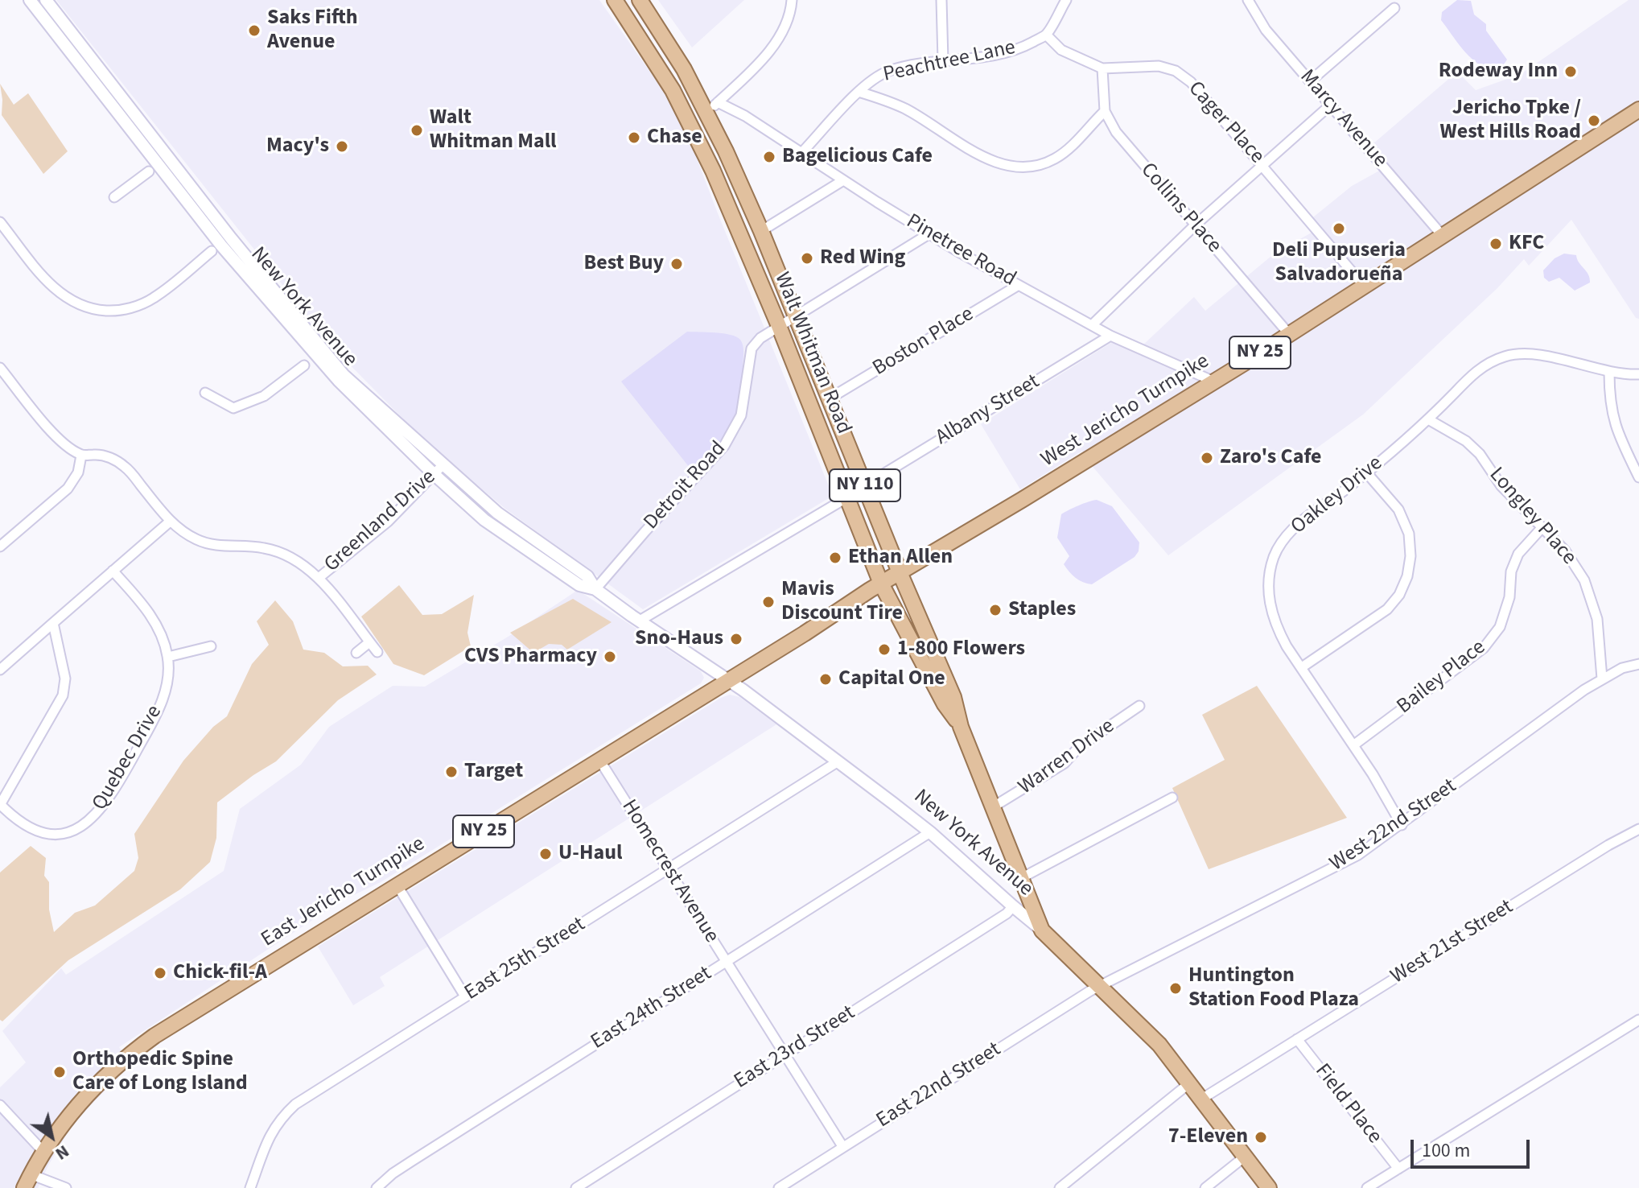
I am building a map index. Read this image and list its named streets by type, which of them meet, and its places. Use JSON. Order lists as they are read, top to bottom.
{
  "streets": {
    "main road": [
      "New York Avenue",
      "NY 25",
      "Walt Whitman Road",
      "West Jericho Turnpike",
      "NY 110",
      "East Jericho Turnpike"
    ],
    "street": [
      "Peachtree Lane",
      "Marcy Avenue",
      "Cager Place",
      "Collins Place",
      "Pinetree Road",
      "Boston Place",
      "Albany Street",
      "Detroit Road",
      "Oakley Drive",
      "Longley Place",
      "Greenland Drive",
      "Bailey Place",
      "Warren Drive",
      "Quebec Drive",
      "West 22nd Street",
      "Homecrest Avenue",
      "West 21st Street",
      "East 25th Street",
      "East 24th Street",
      "East 23rd Street",
      "East 22nd Street",
      "Field Place"
    ]
  },
  "crossings": [
    ["Peachtree Lane", "Cager Place"],
    ["Peachtree Lane", "Pinetree Road"],
    ["Marcy Avenue", "West Jericho Turnpike"],
    ["Cager Place", "Collins Place"],
    ["Cager Place", "West Jericho Turnpike"],
    ["Collins Place", "West Jericho Turnpike"],
    ["Pinetree Road", "Boston Place"],
    ["Pinetree Road", "Walt Whitman Road"],
    ["Pinetree Road", "Albany Street"],
    ["Pinetree Road", "West Jericho Turnpike"],
    ["Pinetree Road", "Detroit Road"],
    ["New York Avenue", "Walt Whitman Road"],
    ["New York Avenue", "West Jericho Turnpike"],
    ["New York Avenue", "Detroit Road"],
    ["New York Avenue", "Greenland Drive"],
    ["New York Avenue", "West 22nd Street"],
    ["New York Avenue", "East Jericho Turnpike"],
    ["New York Avenue", "West 21st Street"],
    ["New York Avenue", "East 25th Street"],
    ["New York Avenue", "East 24th Street"],
    ["New York Avenue", "East 23rd Street"],
    ["New York Avenue", "East 22nd Street"],
    ["Boston Place", "Walt Whitman Road"],
    ["Walt Whitman Road", "Albany Street"],
    ["Walt Whitman Road", "West Jericho Turnpike"],
    ["Walt Whitman Road", "Detroit Road"],
    ["Walt Whitman Road", "Warren Drive"],
    ["West Jericho Turnpike", "East Jericho Turnpike"],
    ["Oakley Drive", "Longley Place"],
    ["Oakley Drive", "Bailey Place"],
    ["Oakley Drive", "West 22nd Street"],
    ["Longley Place", "Bailey Place"],
    ["Longley Place", "West 22nd Street"],
    ["West 22nd Street", "East 22nd Street"],
    ["Homecrest Avenue", "East Jericho Turnpike"],
    ["Homecrest Avenue", "East 25th Street"],
    ["Homecrest Avenue", "East 24th Street"],
    ["Homecrest Avenue", "East 23rd Street"],
    ["Homecrest Avenue", "East 22nd Street"],
    ["West 21st Street", "Field Place"]
  ],
  "places": [
    "Saks Fifth Avenue",
    "Rodeway Inn",
    "Jericho Tpke / West Hills Road",
    "Walt Whitman Mall",
    "Chase",
    "Macy's",
    "Bagelicious Cafe",
    "Deli Pupuseria Salvadorueña",
    "KFC",
    "Red Wing",
    "Best Buy",
    "Zaro's Cafe",
    "Ethan Allen",
    "Mavis Discount Tire",
    "Staples",
    "Sno-Haus",
    "1-800 Flowers",
    "CVS Pharmacy",
    "Capital One",
    "Target",
    "U-Haul",
    "Chick-fil-A",
    "Huntington Station Food Plaza",
    "Orthopedic Spine Care of Long Island",
    "7-Eleven"
  ],
  "scale_bar": "100 m",
  "north": "bottom right"
}
